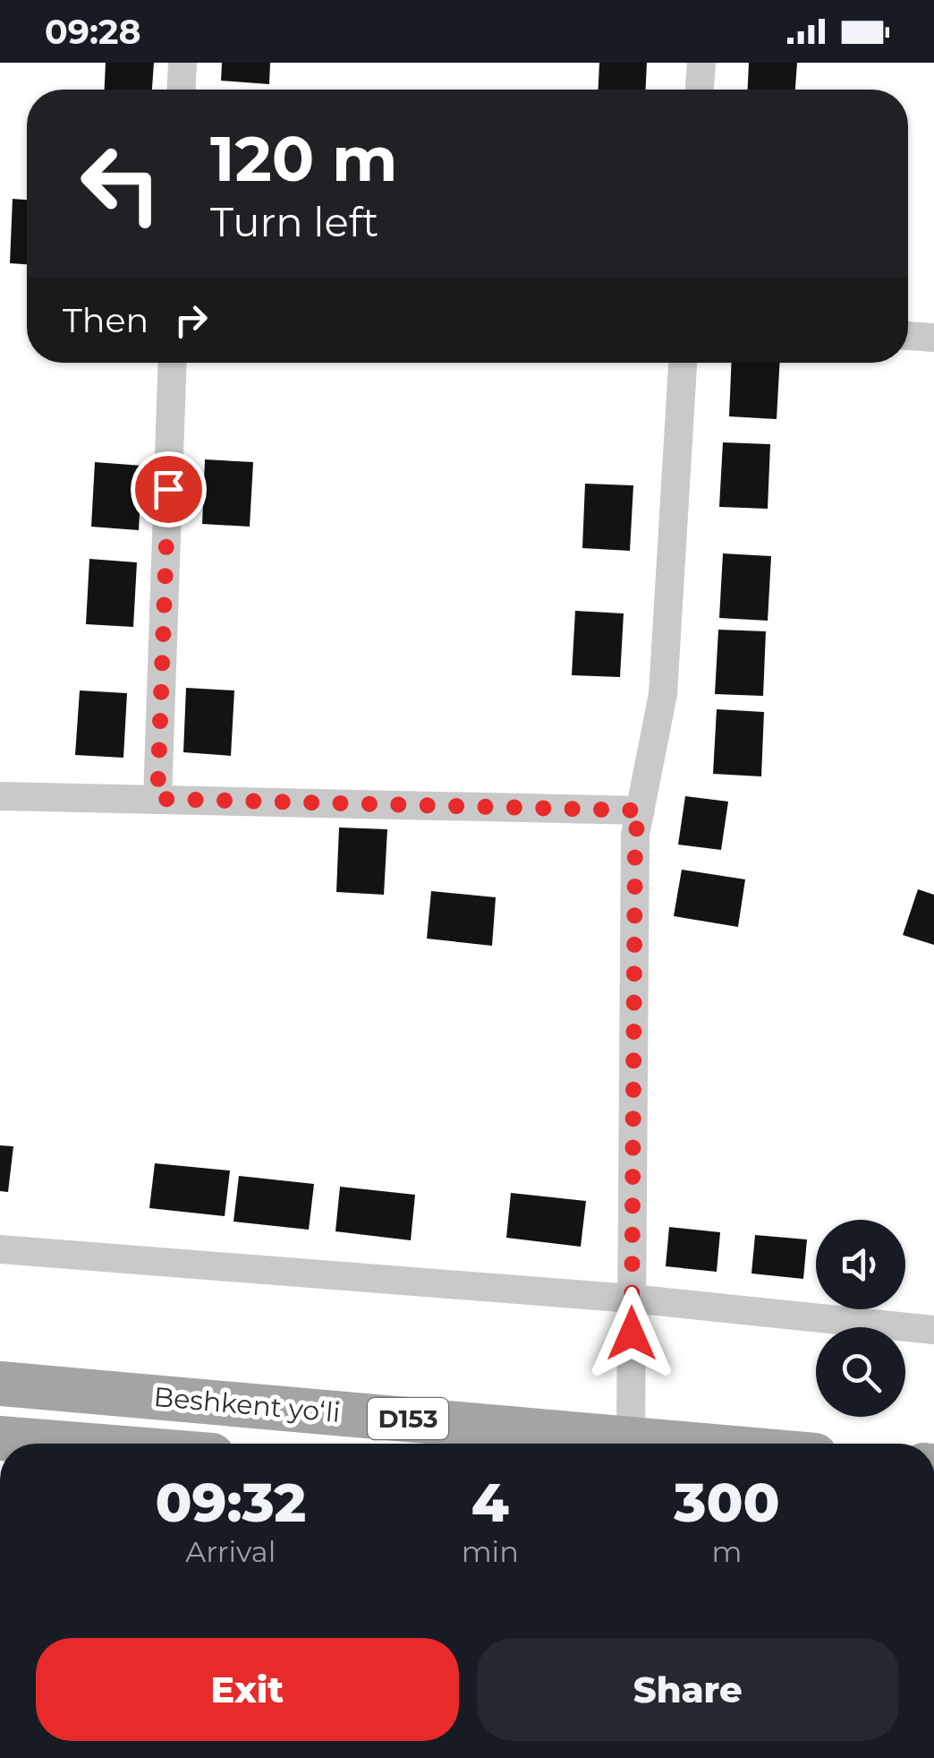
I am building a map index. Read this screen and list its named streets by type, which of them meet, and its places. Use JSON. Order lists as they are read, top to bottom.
{
  "streets": {
    "main road": ["Beshkent yoʻli", "D153"]
  },
  "page": {
    "status": "09:28",
    "turn": ["120 m", "Turn left"],
    "then": "Then",
    "eta": [
      "09:32",
      "Arrival",
      "4",
      "min",
      "300",
      "m"
    ],
    "buttons": ["Exit", "Share"]
  }
}
